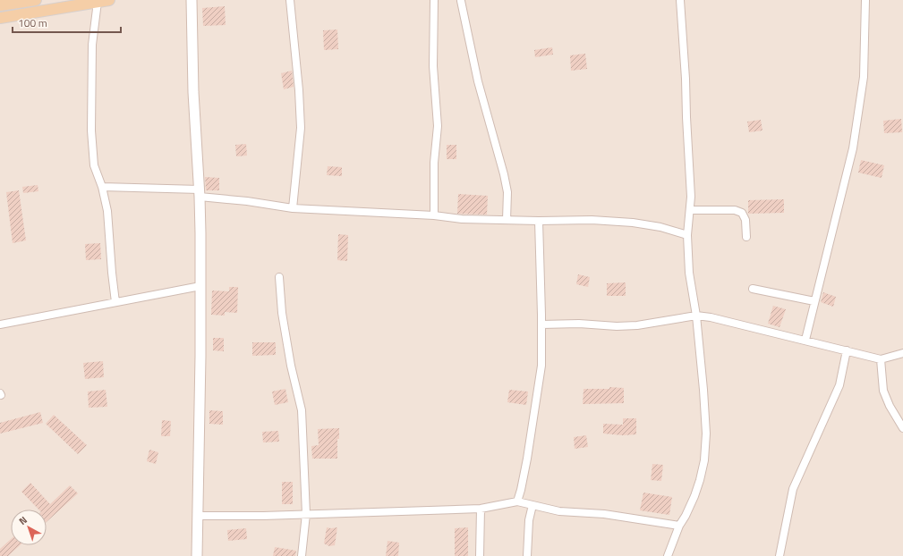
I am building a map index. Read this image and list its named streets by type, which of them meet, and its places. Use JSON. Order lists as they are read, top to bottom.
{
  "scale_bar": "100 m",
  "north": "top left"
}
